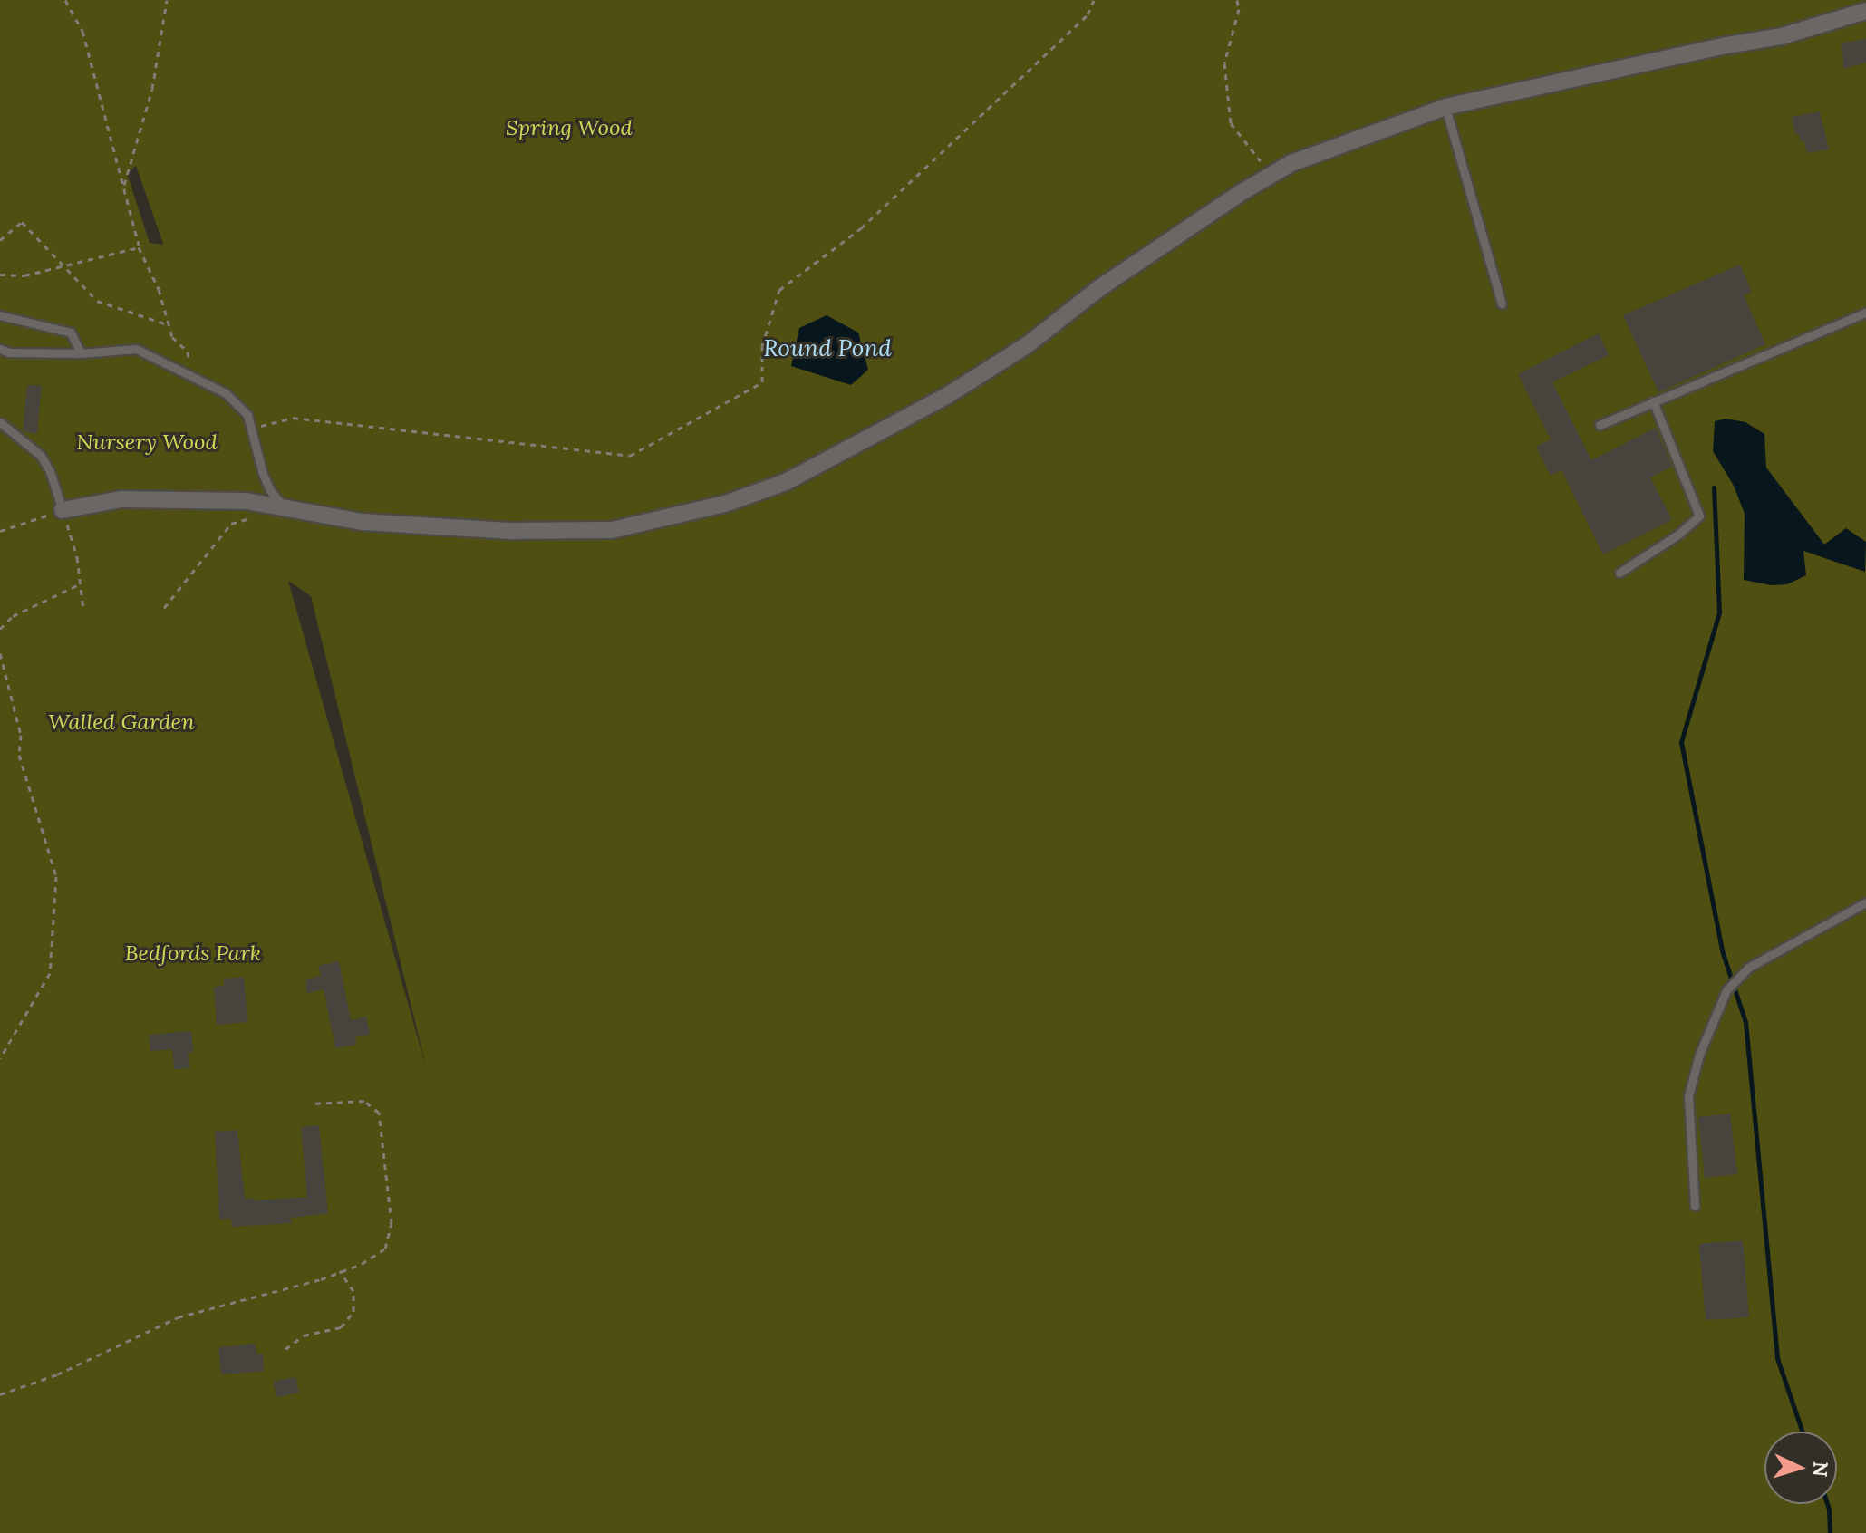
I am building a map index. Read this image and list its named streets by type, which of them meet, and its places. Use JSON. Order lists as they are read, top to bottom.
{
  "water": ["Round Pond"],
  "parks": [
    "Spring Wood",
    "Nursery Wood",
    "Walled Garden",
    "Bedfords Park"
  ],
  "north": "right"
}
